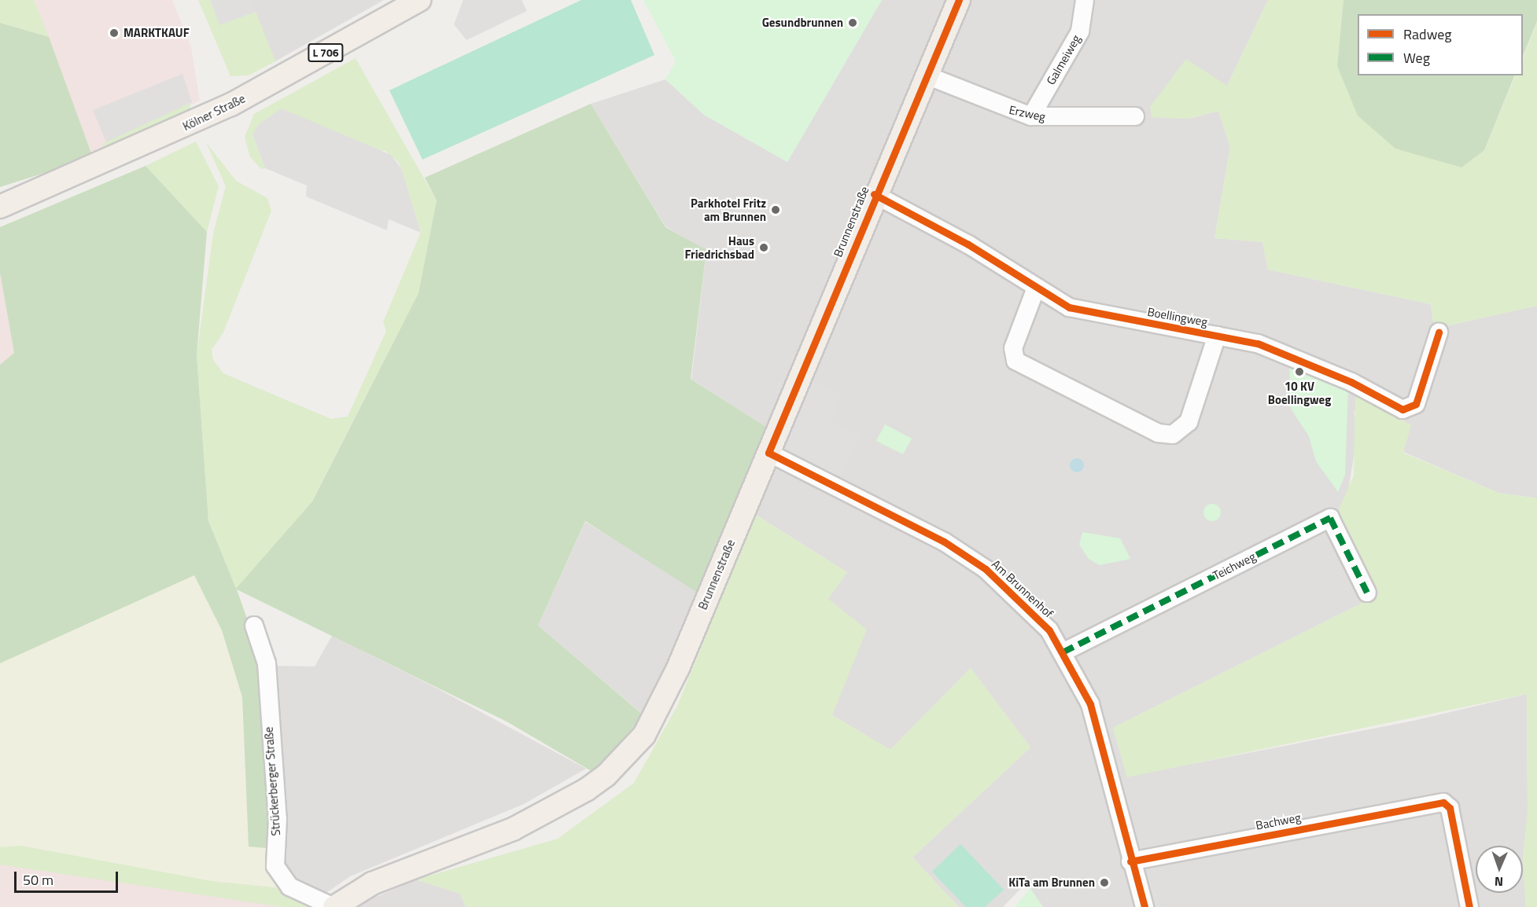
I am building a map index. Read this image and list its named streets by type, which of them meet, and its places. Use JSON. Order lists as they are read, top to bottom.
{
  "streets": {
    "main road": [
      "L 706",
      "Kölner Straße",
      "Brunnenstraße",
      "Strückerberger Straße"
    ],
    "street": [
      "Galmeiweg",
      "Erzweg",
      "Boellingweg",
      "Teichweg",
      "Am Brunnenhof",
      "Bachweg"
    ]
  },
  "crossings": [
    ["Galmeiweg", "Erzweg"],
    ["Erzweg", "Brunnenstraße"],
    ["Brunnenstraße", "Boellingweg"],
    ["Brunnenstraße", "Am Brunnenhof"],
    ["Brunnenstraße", "Strückerberger Straße"],
    ["Teichweg", "Am Brunnenhof"],
    ["Am Brunnenhof", "Bachweg"]
  ],
  "places": [
    "Gesundbrunnen",
    "MARKTKAUF",
    "Parkhotel Fritz am Brunnen",
    "Haus Friedrichsbad",
    "10 KV Boellingweg",
    "KiTa am Brunnen"
  ],
  "legend": ["Radweg", "Weg"],
  "scale_bar": "50 m",
  "north": "bottom"
}
